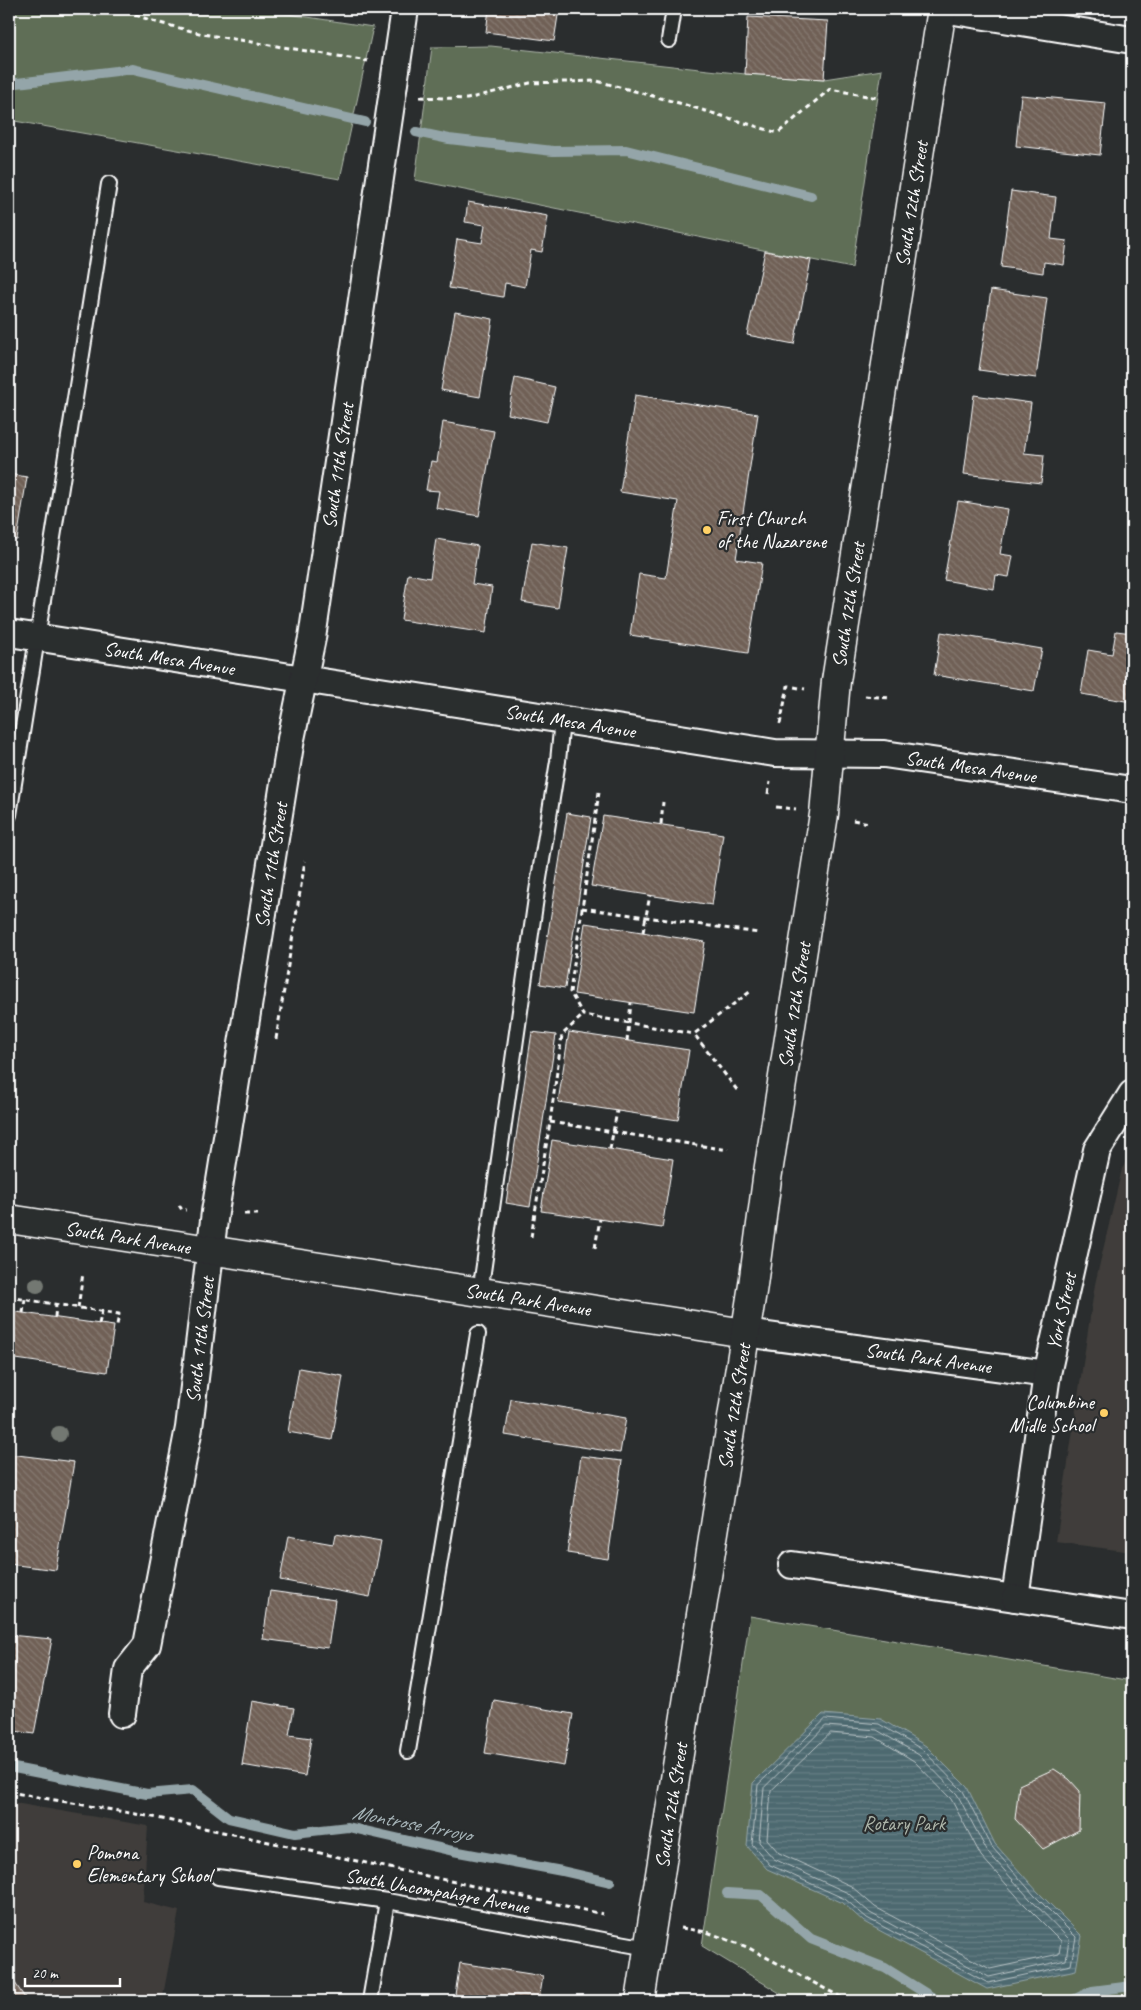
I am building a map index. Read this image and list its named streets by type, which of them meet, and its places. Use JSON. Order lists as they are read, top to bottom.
{
  "streets": {
    "street": [
      "South 12th Street",
      "South 11th Street",
      "South Mesa Avenue",
      "South Park Avenue",
      "York Street"
    ],
    "lane": ["South Uncompahgre Avenue"]
  },
  "crossings": [
    ["South 12th Street", "South Mesa Avenue"],
    ["South 12th Street", "South Park Avenue"],
    ["South 12th Street", "South Uncompahgre Avenue"],
    ["South 11th Street", "South Mesa Avenue"],
    ["South 11th Street", "South Park Avenue"],
    ["South Park Avenue", "York Street"]
  ],
  "water": ["Montrose Arroyo"],
  "parks": ["Rotary Park"],
  "places": ["First Church of the Nazarene", "Columbine Midle School", "Pomona Elementary School"],
  "scale_bar": "20 m"
}
